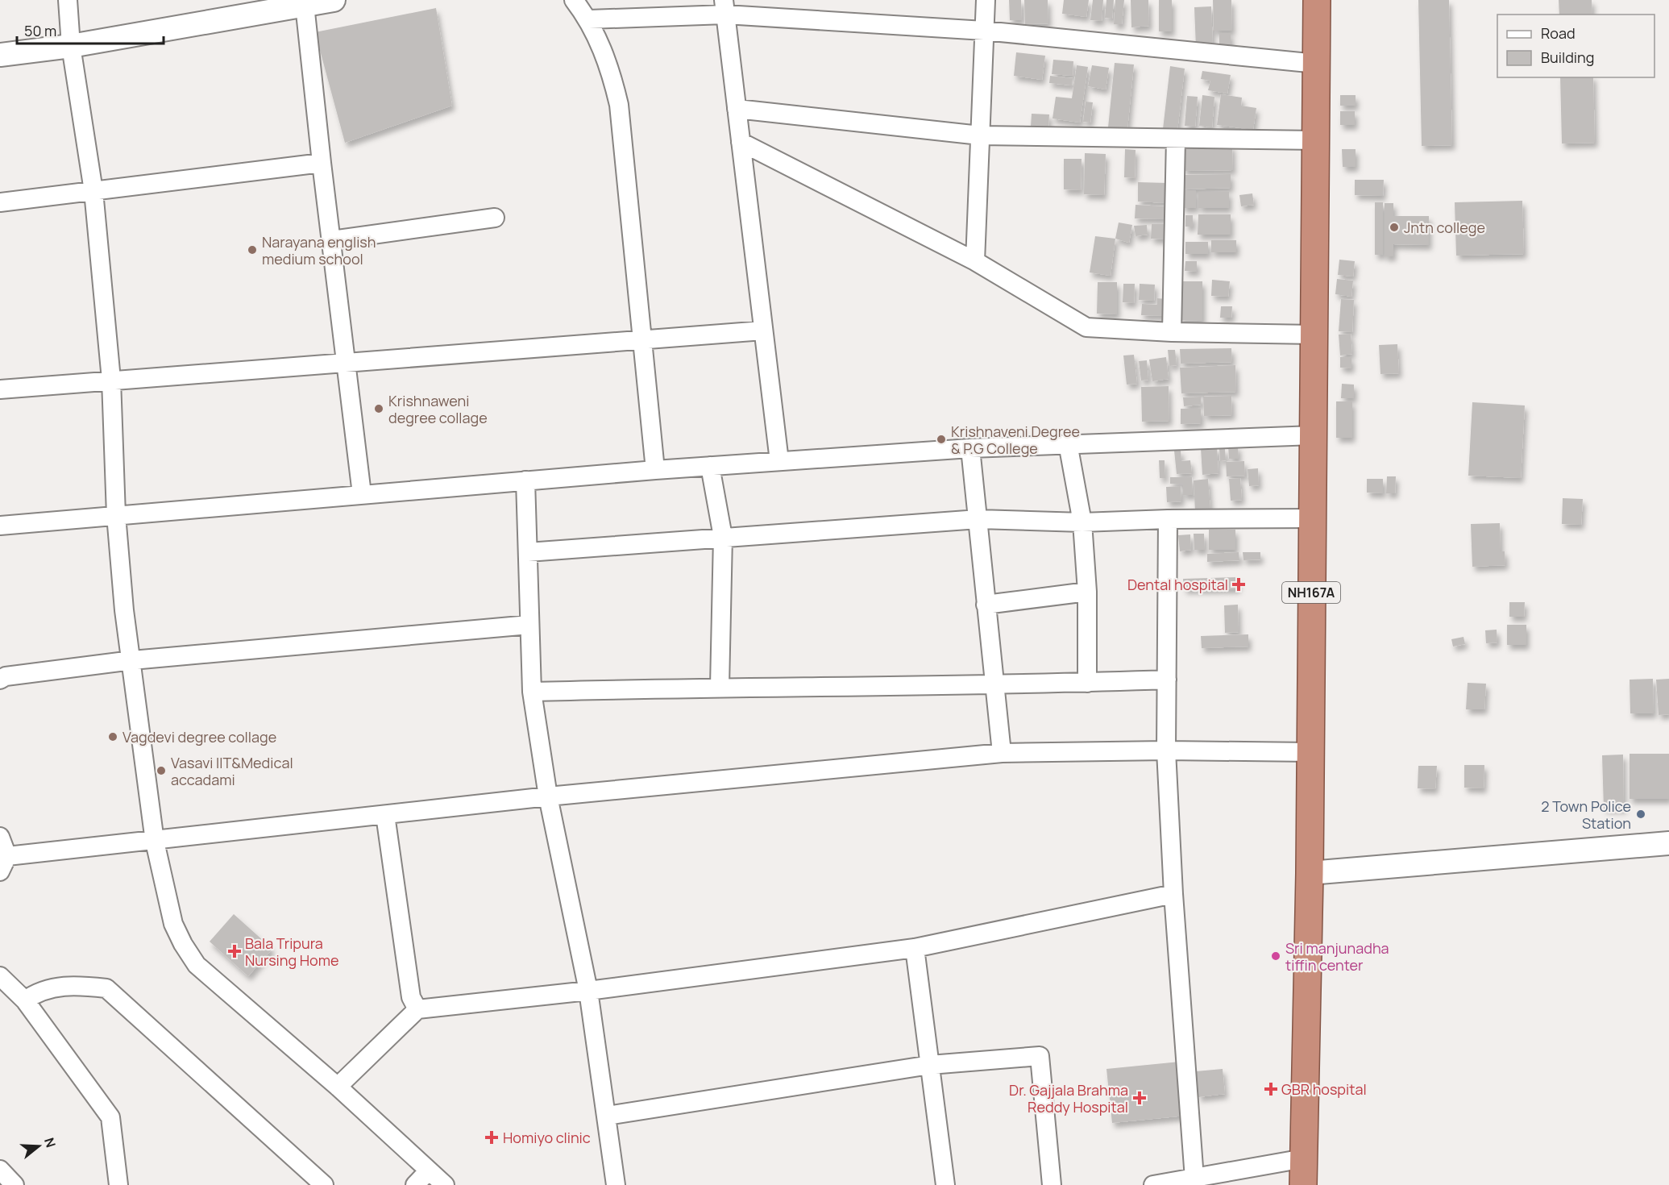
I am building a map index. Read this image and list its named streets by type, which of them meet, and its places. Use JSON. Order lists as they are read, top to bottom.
{
  "streets": {
    "highway": ["NH167A"]
  },
  "places": {
    "other": [
      "Jntn college",
      "Narayana english medium school",
      "Krishnaweni degree collage",
      "Krishnaveni Degree & P.G College",
      "Vagdevi degree collage",
      "Vasavi IIT&Medical accadami",
      "2 Town Police Station",
      "Sri manjunadha tiffin center"
    ],
    "health": [
      "Dental hospital",
      "Bala Tripura Nursing Home",
      "GBR hospital",
      "Dr. Gajjala Brahma Reddy Hospital",
      "Homiyo clinic"
    ]
  },
  "legend": ["Road", "Building"],
  "scale_bar": "50 m",
  "north": "right"
}
